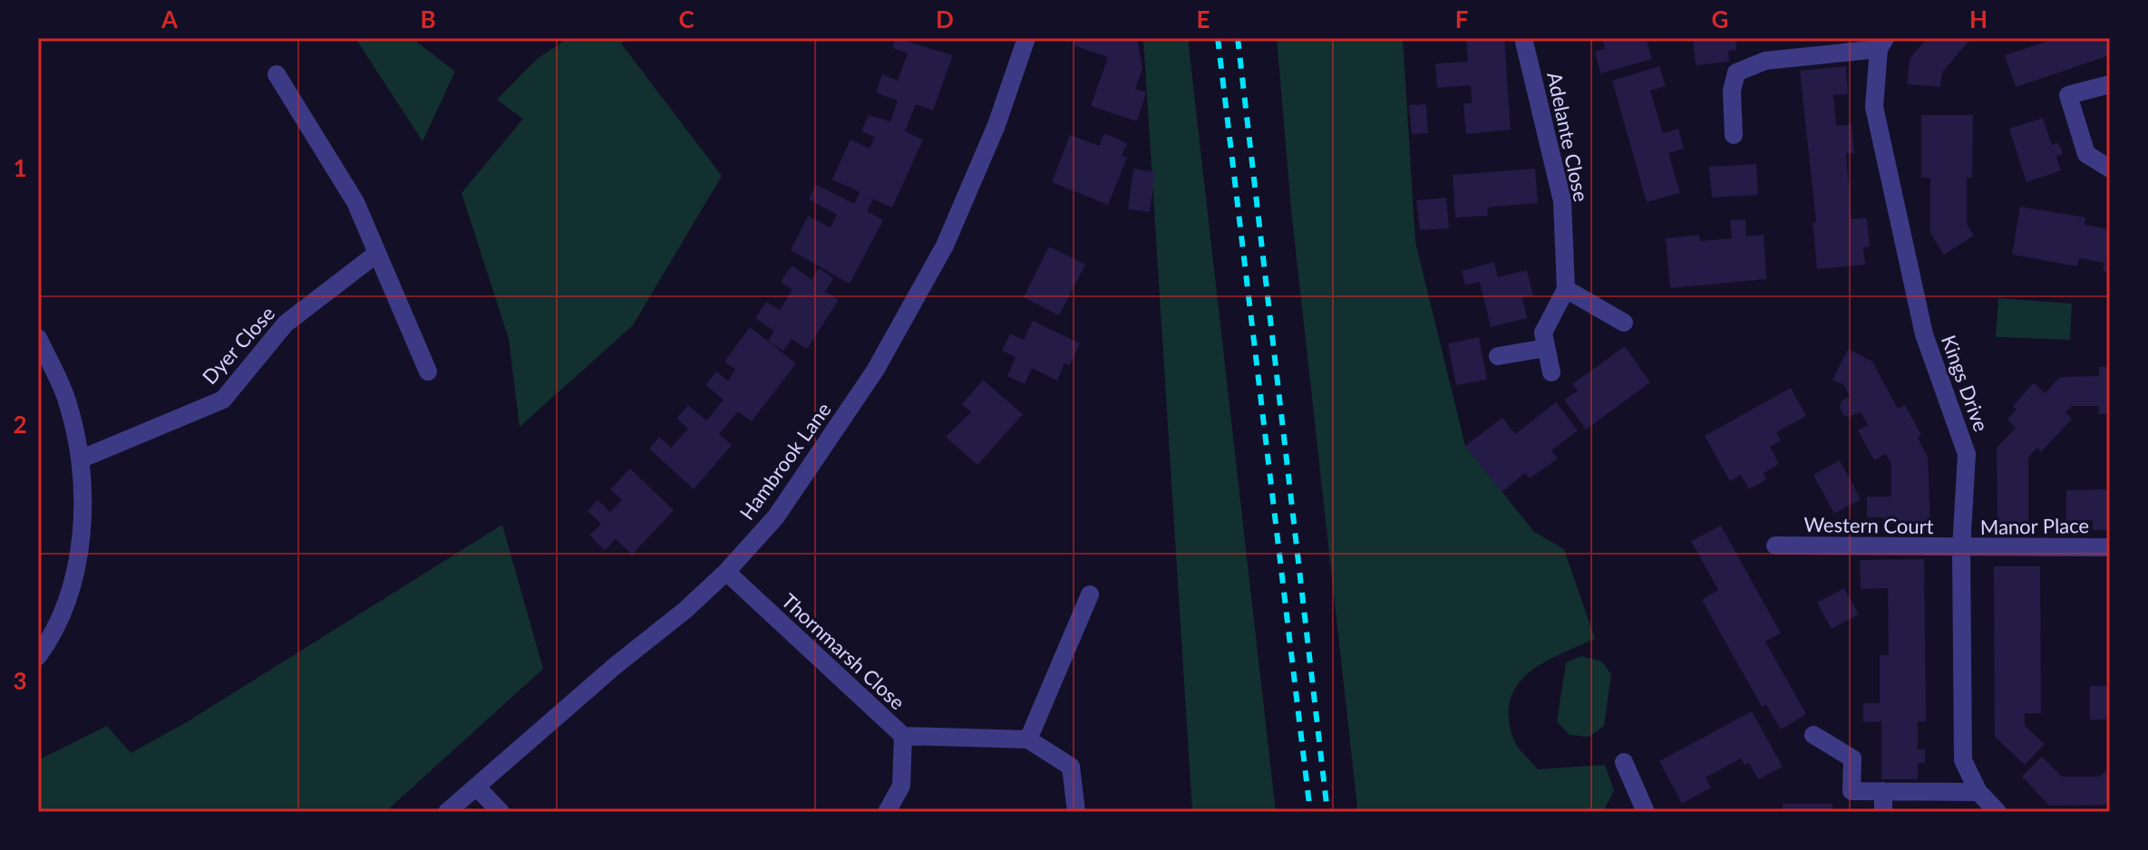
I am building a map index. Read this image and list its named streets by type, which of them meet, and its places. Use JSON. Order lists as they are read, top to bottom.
{
  "streets": {
    "street": [
      "Adelante Close",
      "Dyer Close",
      "Kings Drive",
      "Hambrook Lane",
      "Western Court",
      "Manor Place",
      "Thornmarsh Close"
    ]
  },
  "crossings": [
    ["Kings Drive", "Western Court"],
    ["Kings Drive", "Manor Place"],
    ["Hambrook Lane", "Thornmarsh Close"],
    ["Western Court", "Manor Place"]
  ],
  "grid": {
    "columns": [
      "A",
      "B",
      "C",
      "D",
      "E",
      "F",
      "G",
      "H"
    ],
    "rows": ["1", "2", "3"]
  }
}
